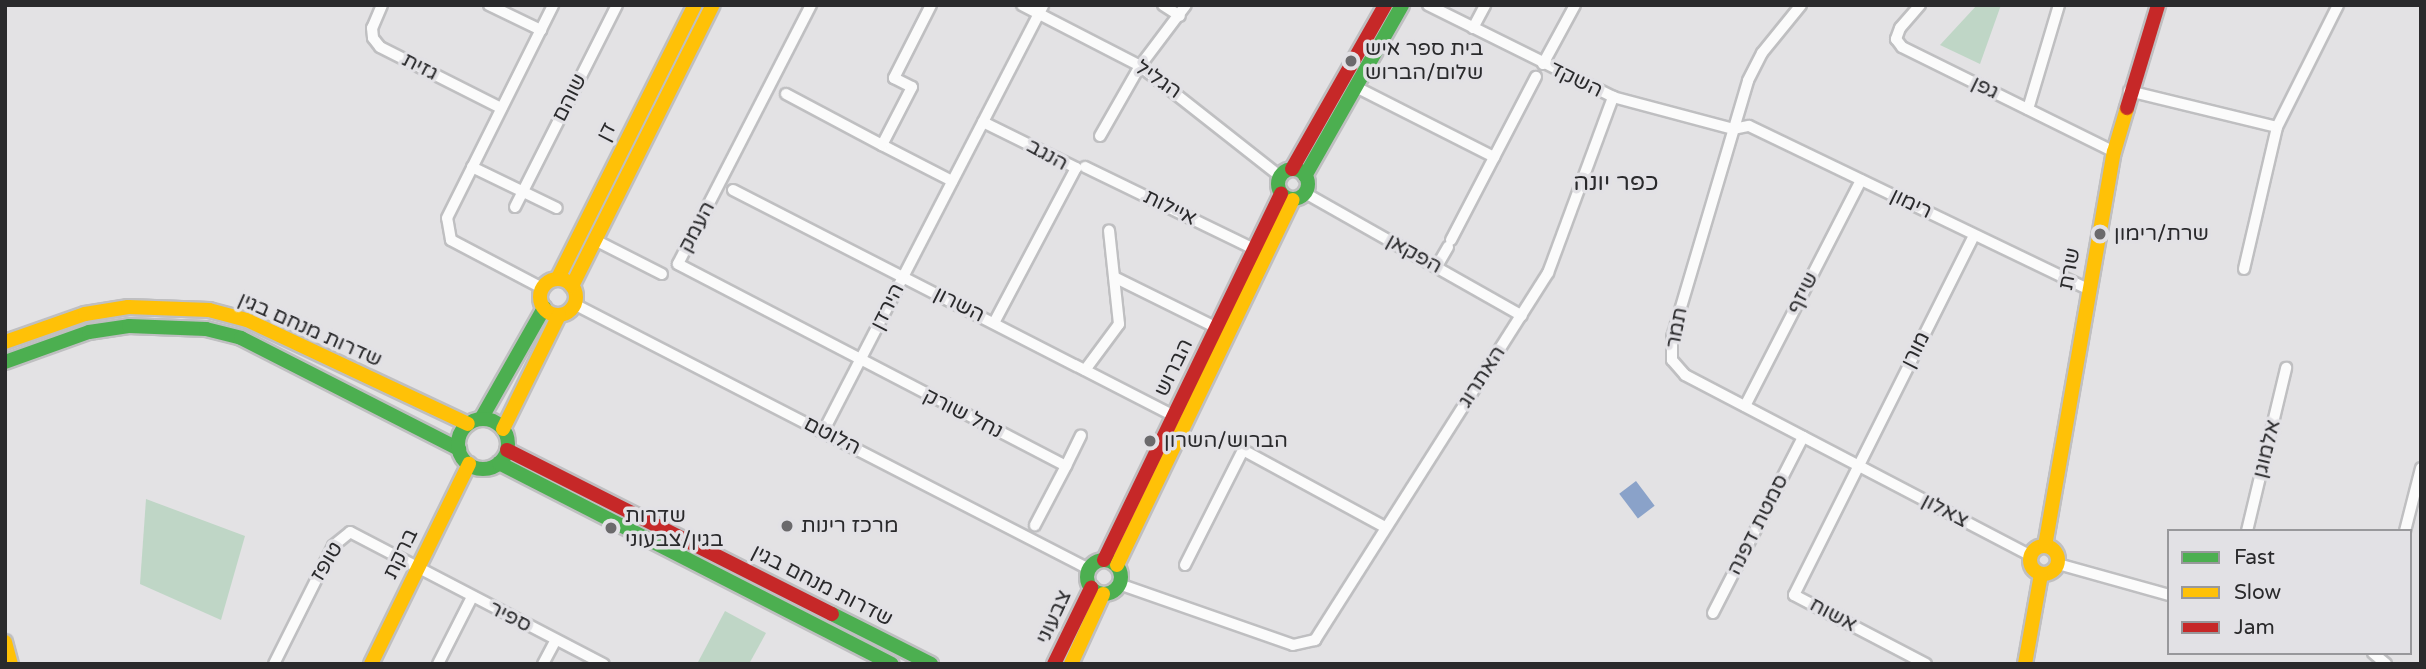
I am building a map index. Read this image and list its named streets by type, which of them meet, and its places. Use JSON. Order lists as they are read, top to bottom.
{
  "streets": {
    "street": [
      "גזית",
      "הגליל",
      "השקד",
      "גפן",
      "שוהם",
      "דן",
      "הנגב",
      "רימון",
      "איילות",
      "העמק",
      "הפקאן",
      "שרת",
      "שיזף",
      "השרון",
      "הירדן",
      "תמר",
      "שדרות מנחם בגין",
      "מורן",
      "הברוש",
      "האתרוג",
      "נחל שורק",
      "הלוטם",
      "אלמוגן",
      "צאלון",
      "סמטת דפנה",
      "ברקת",
      "טופז",
      "אשוח",
      "ספיר",
      "צבעוני"
    ]
  },
  "crossings": [
    ["השקד", "רימון"],
    ["השקד", "תמר"],
    ["השקד", "האתרוג"],
    ["גפן", "שרת"],
    ["דן", "הלוטם"],
    ["הנגב", "השרון"],
    ["הנגב", "הירדן"],
    ["רימון", "שרת"],
    ["רימון", "שיזף"],
    ["רימון", "תמר"],
    ["רימון", "מורן"],
    ["איילות", "הברוש"],
    ["העמק", "הירדן"],
    ["העמק", "נחל שורק"],
    ["הפקאן", "הברוש"],
    ["הפקאן", "האתרוג"],
    ["שרת", "צאלון"],
    ["שיזף", "תמר"],
    ["השרון", "הירדן"],
    ["השרון", "הברוש"],
    ["הירדן", "נחל שורק"],
    ["הירדן", "הלוטם"],
    ["תמר", "מורן"],
    ["תמר", "צאלון"],
    ["תמר", "סמטת דפנה"],
    ["תמר", "אשוח"],
    ["שדרות מנחם בגין", "ברקת"],
    ["מורן", "צאלון"],
    ["מורן", "אשוח"],
    ["צאלון", "אשוח"],
    ["ברקת", "טופז"],
    ["ברקת", "ספיר"],
    ["טופז", "ספיר"]
  ],
  "districts": ["כפר יונה"],
  "places": [
    "בית ספר איש שלום/הברוש",
    "שרת/רימון",
    "הברוש/השרון",
    "מרכז רינות",
    "שדרות בגין/צבעוני"
  ],
  "legend": ["Fast", "Slow", "Jam"]
}
